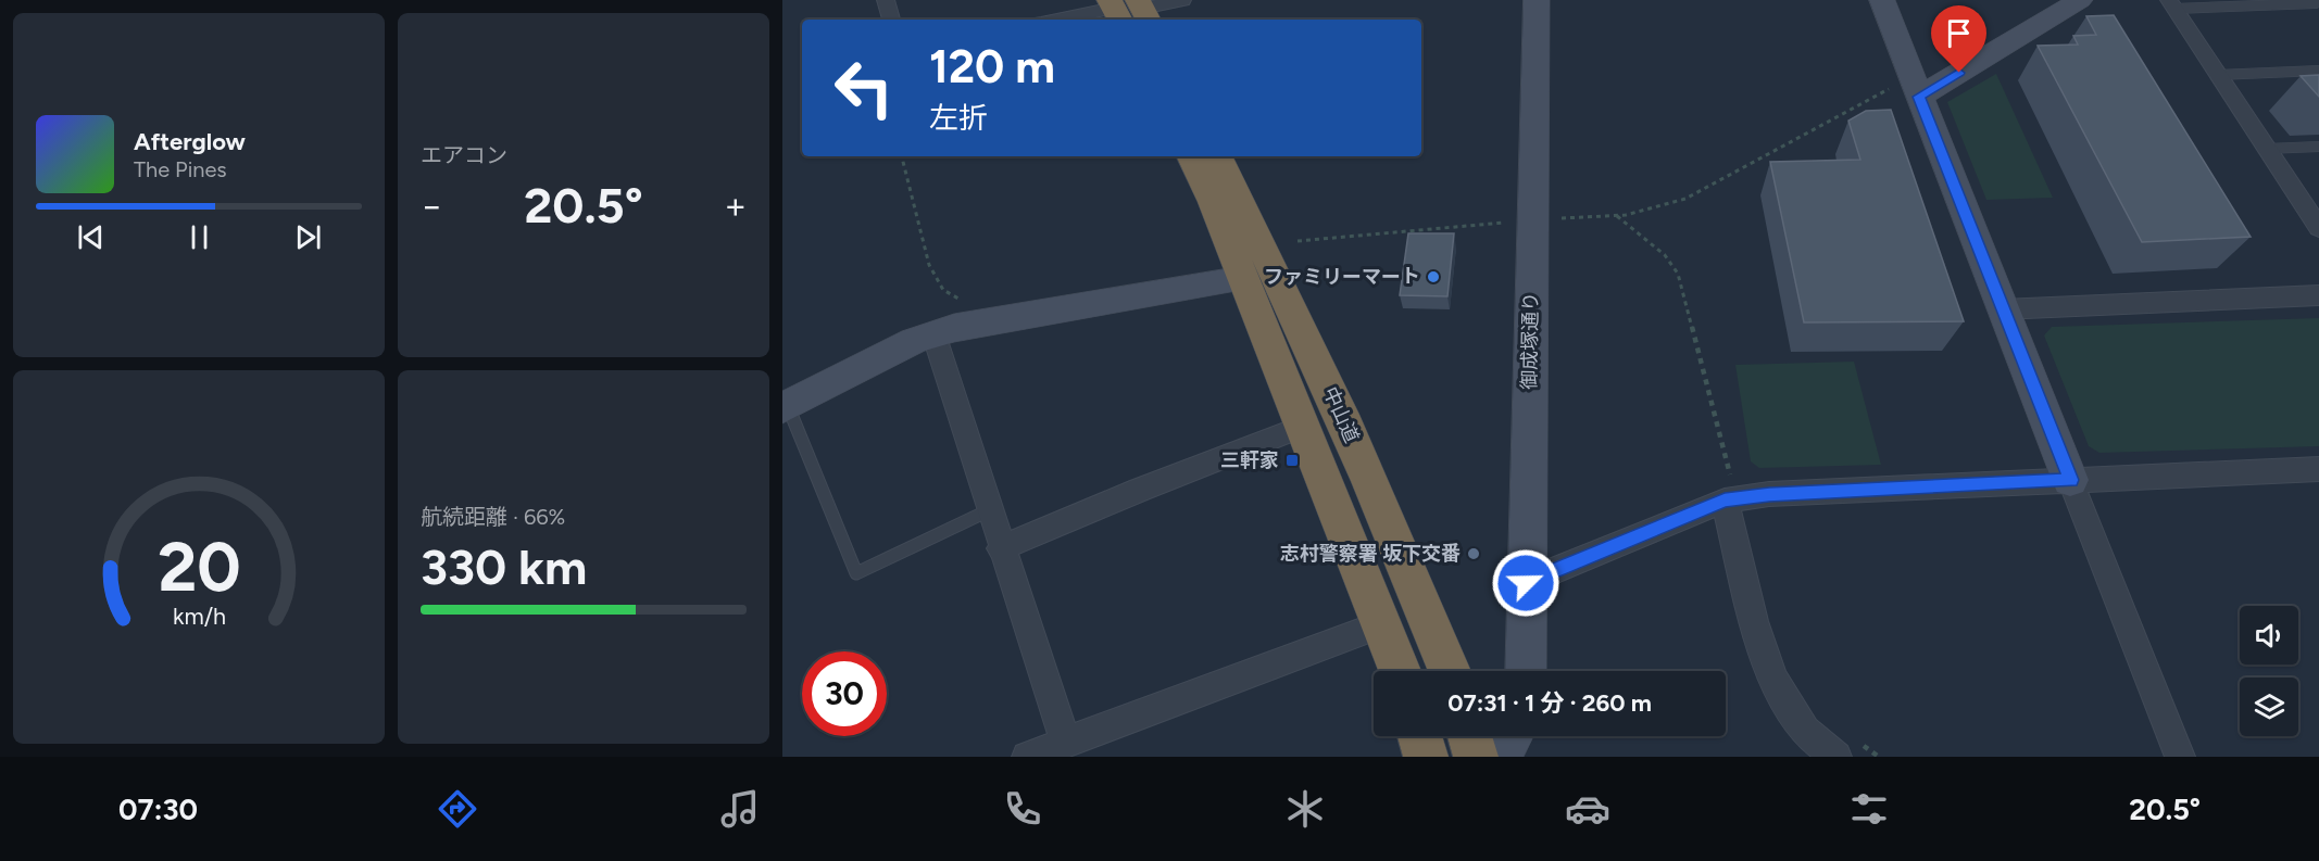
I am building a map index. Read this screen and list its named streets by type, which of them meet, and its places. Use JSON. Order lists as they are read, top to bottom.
{
  "streets": {
    "highway": ["中山道"],
    "street": ["御成塚通り"]
  },
  "places": {
    "other": ["ファミリーマート", "志村警察署 坂下交番"],
    "transit": ["三軒家"]
  },
  "page": {
    "tile": [
      "エアコン",
      ["航続距離 · 66%", "330 km"]
    ],
    "turn": ["120 m", "左折"],
    "song": ["Afterglow", "The Pines"],
    "heat": ["−", "20.5°", "+"],
    "limit": "30",
    "trip": "07:31 · 1 分 · 260 m",
    "tabs": ["07:30", "20.5°"],
    "gauge": ["20", "km/h"]
  }
}
